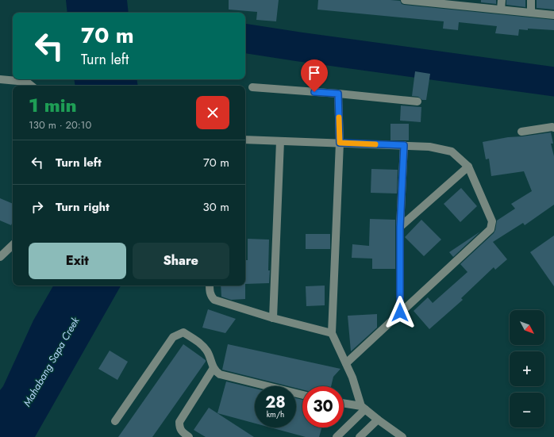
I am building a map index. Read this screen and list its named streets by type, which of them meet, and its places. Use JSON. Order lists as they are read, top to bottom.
{
  "water": ["Mahabang Sapa Creek"],
  "north": "bottom right",
  "page": {
    "turn": ["70 m", "Turn left"],
    "heading": ["1 min", "130 m · 20:10"],
    "list": [
      {
        "name": "Turn left",
        "value": "70 m"
      },
      {
        "name": "Turn right",
        "value": "30 m"
      }
    ],
    "buttons": ["Exit", "Share"],
    "map_buttons": ["+", "−"],
    "speed": "28 km/h",
    "limit": "30"
  }
}
